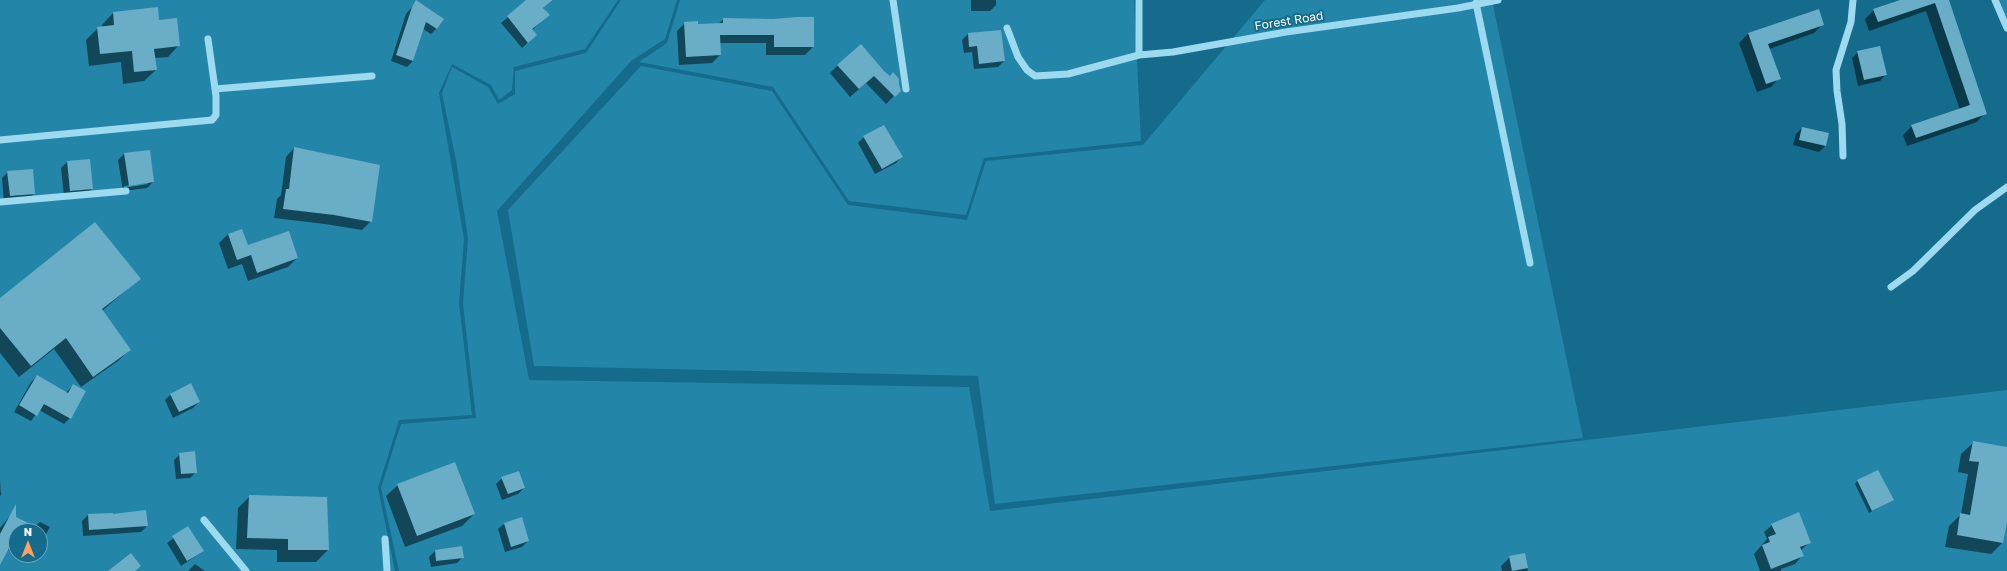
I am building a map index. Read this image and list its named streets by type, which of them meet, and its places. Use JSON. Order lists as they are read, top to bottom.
{
  "streets": {
    "street": ["Forest Road"]
  },
  "north": "top"
}
